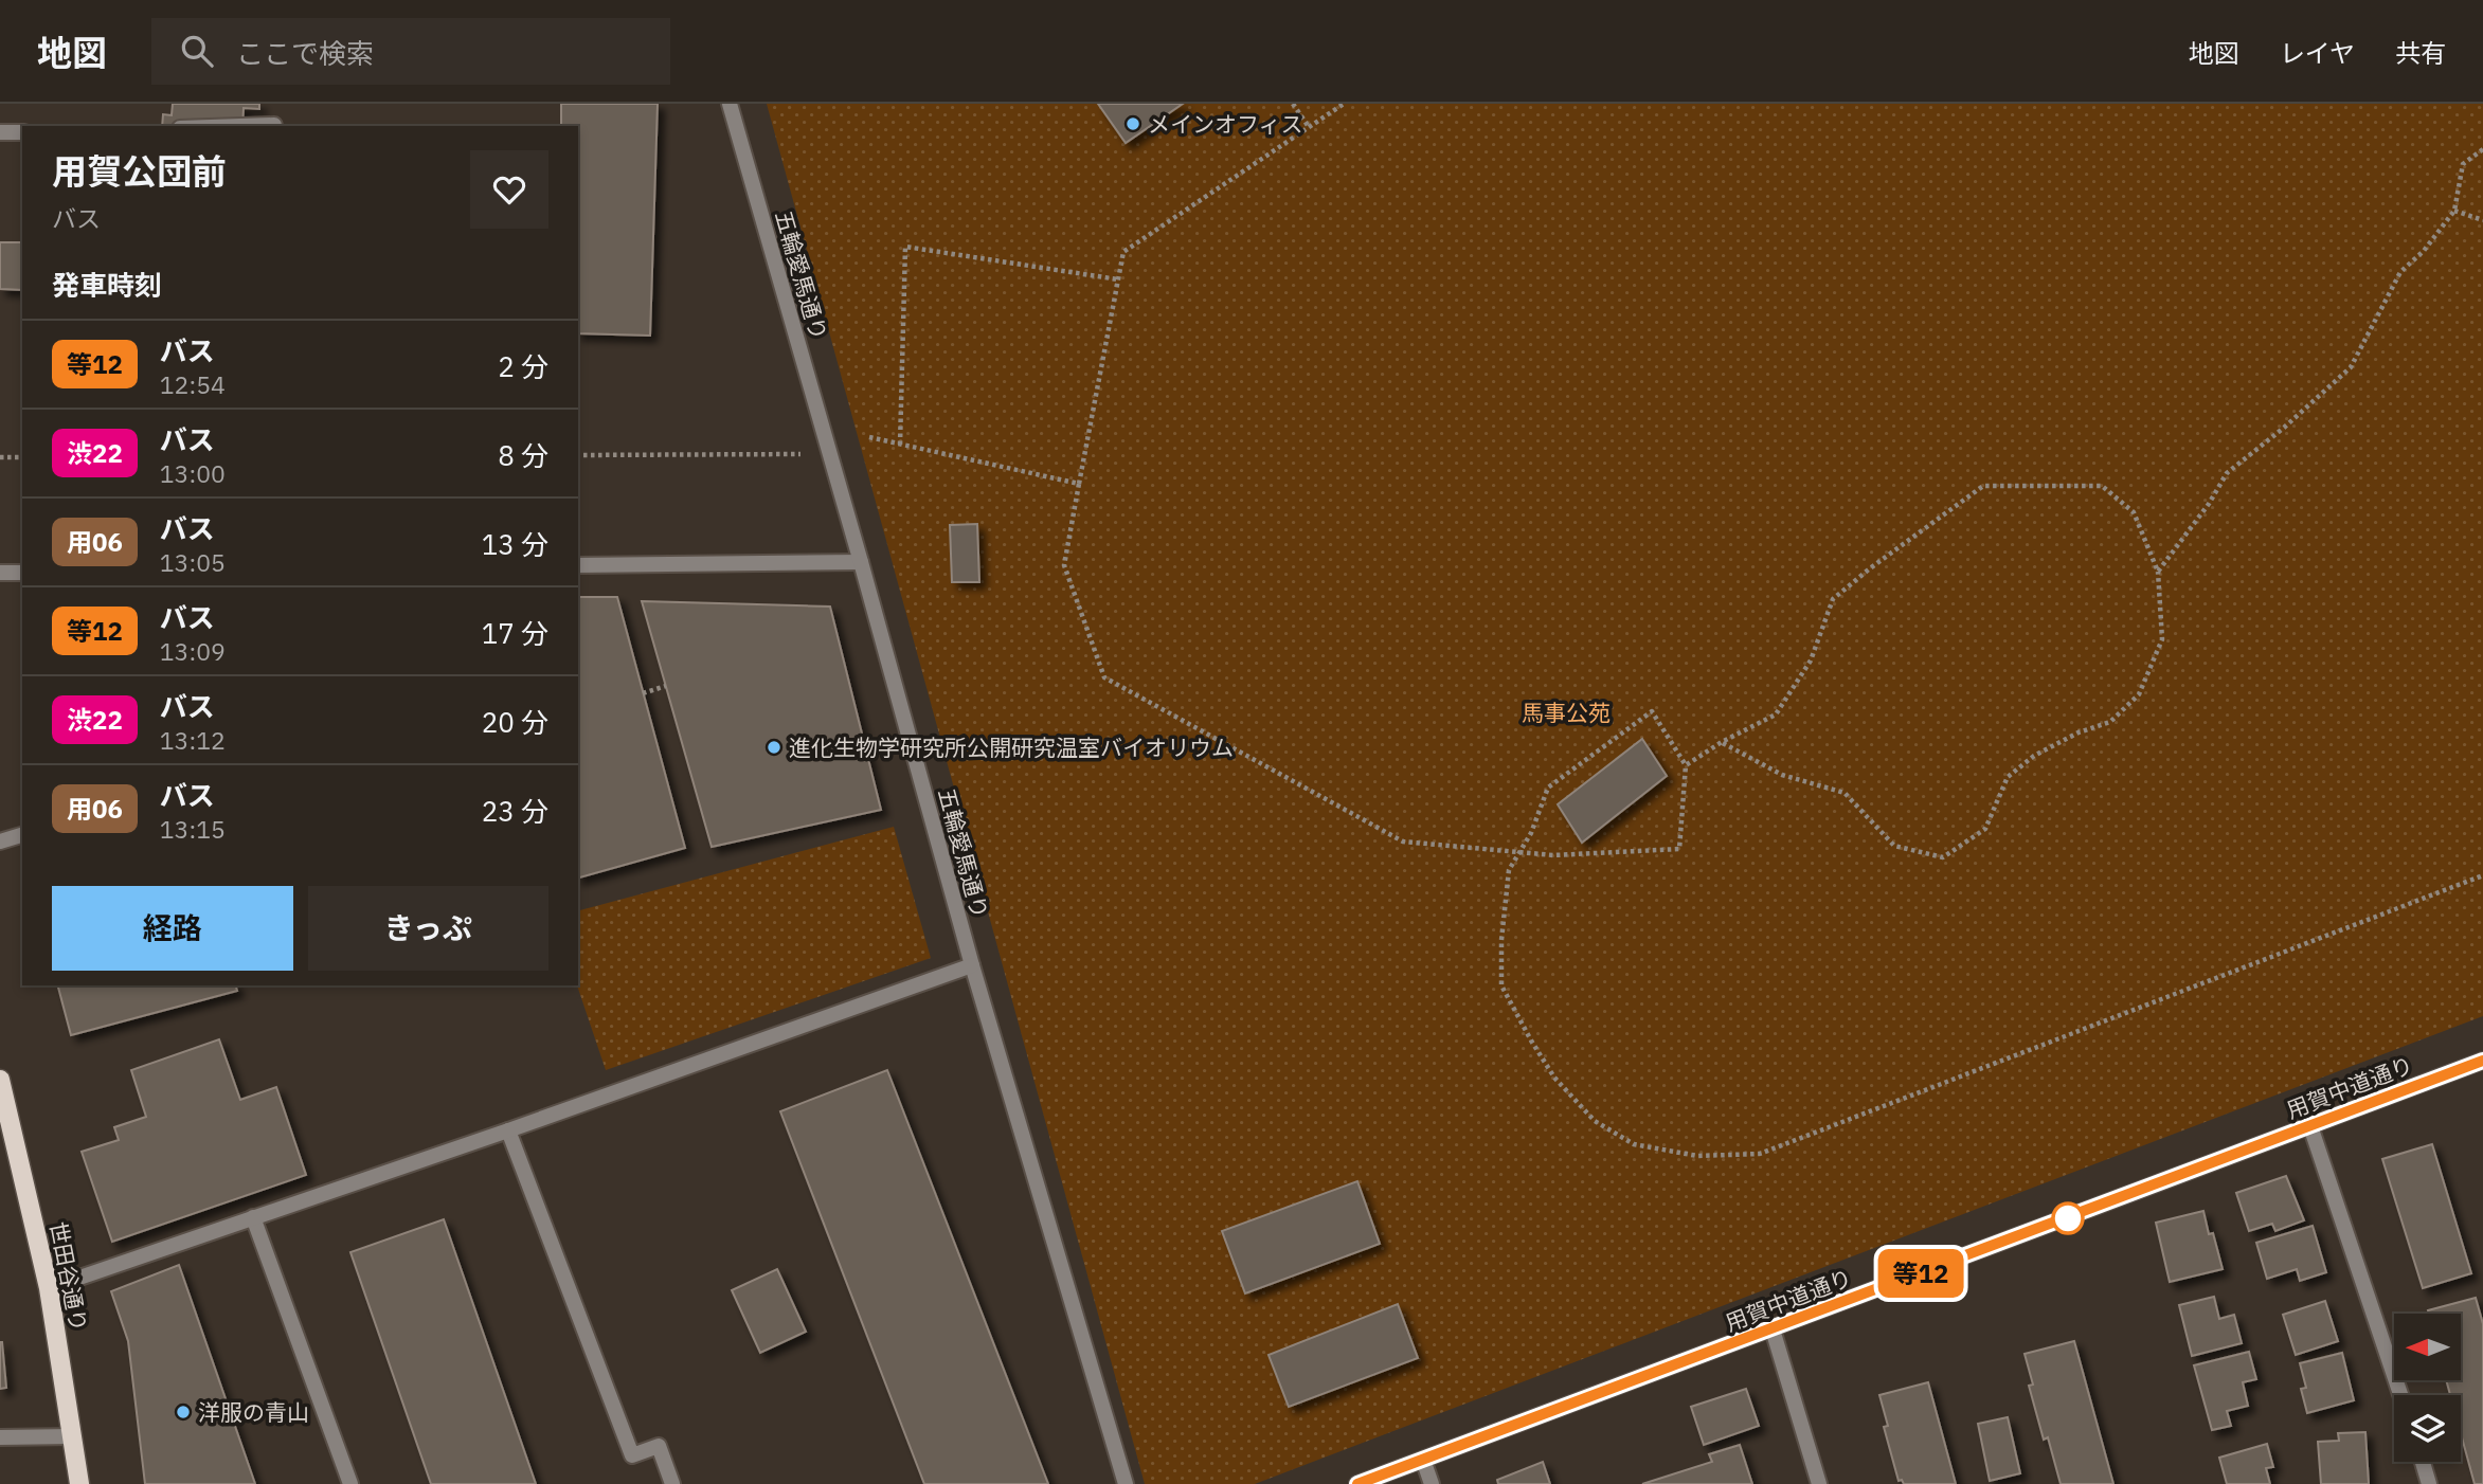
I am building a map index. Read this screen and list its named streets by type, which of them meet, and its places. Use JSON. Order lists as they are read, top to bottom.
{
  "streets": {
    "main road": ["世田谷通り"],
    "street": ["五輪愛馬通り", "用賀中道通り"]
  },
  "parks": ["馬事公苑"],
  "places": ["メインオフィス", "進化生物学研究所公開研究温室バイオリウム", "洋服の青山"],
  "lines": ["bus line 等12"],
  "north": "left",
  "page": {
    "header": "地図",
    "search": "ここで検索",
    "nav": ["地図", "レイヤ", "共有"],
    "on_map": "等12",
    "heading": [
      ["用賀公団前", "バス"],
      "発車時刻"
    ],
    "list": [
      {
        "mark": "等12",
        "name": "バス",
        "note": "12:54",
        "value": "2 分"
      },
      {
        "mark": "渋22",
        "name": "バス",
        "note": "13:00",
        "value": "8 分"
      },
      {
        "mark": "用06",
        "name": "バス",
        "note": "13:05",
        "value": "13 分"
      },
      {
        "mark": "等12",
        "name": "バス",
        "note": "13:09",
        "value": "17 分"
      },
      {
        "mark": "渋22",
        "name": "バス",
        "note": "13:12",
        "value": "20 分"
      },
      {
        "mark": "用06",
        "name": "バス",
        "note": "13:15",
        "value": "23 分"
      }
    ],
    "buttons": ["経路", "きっぷ"]
  }
}
